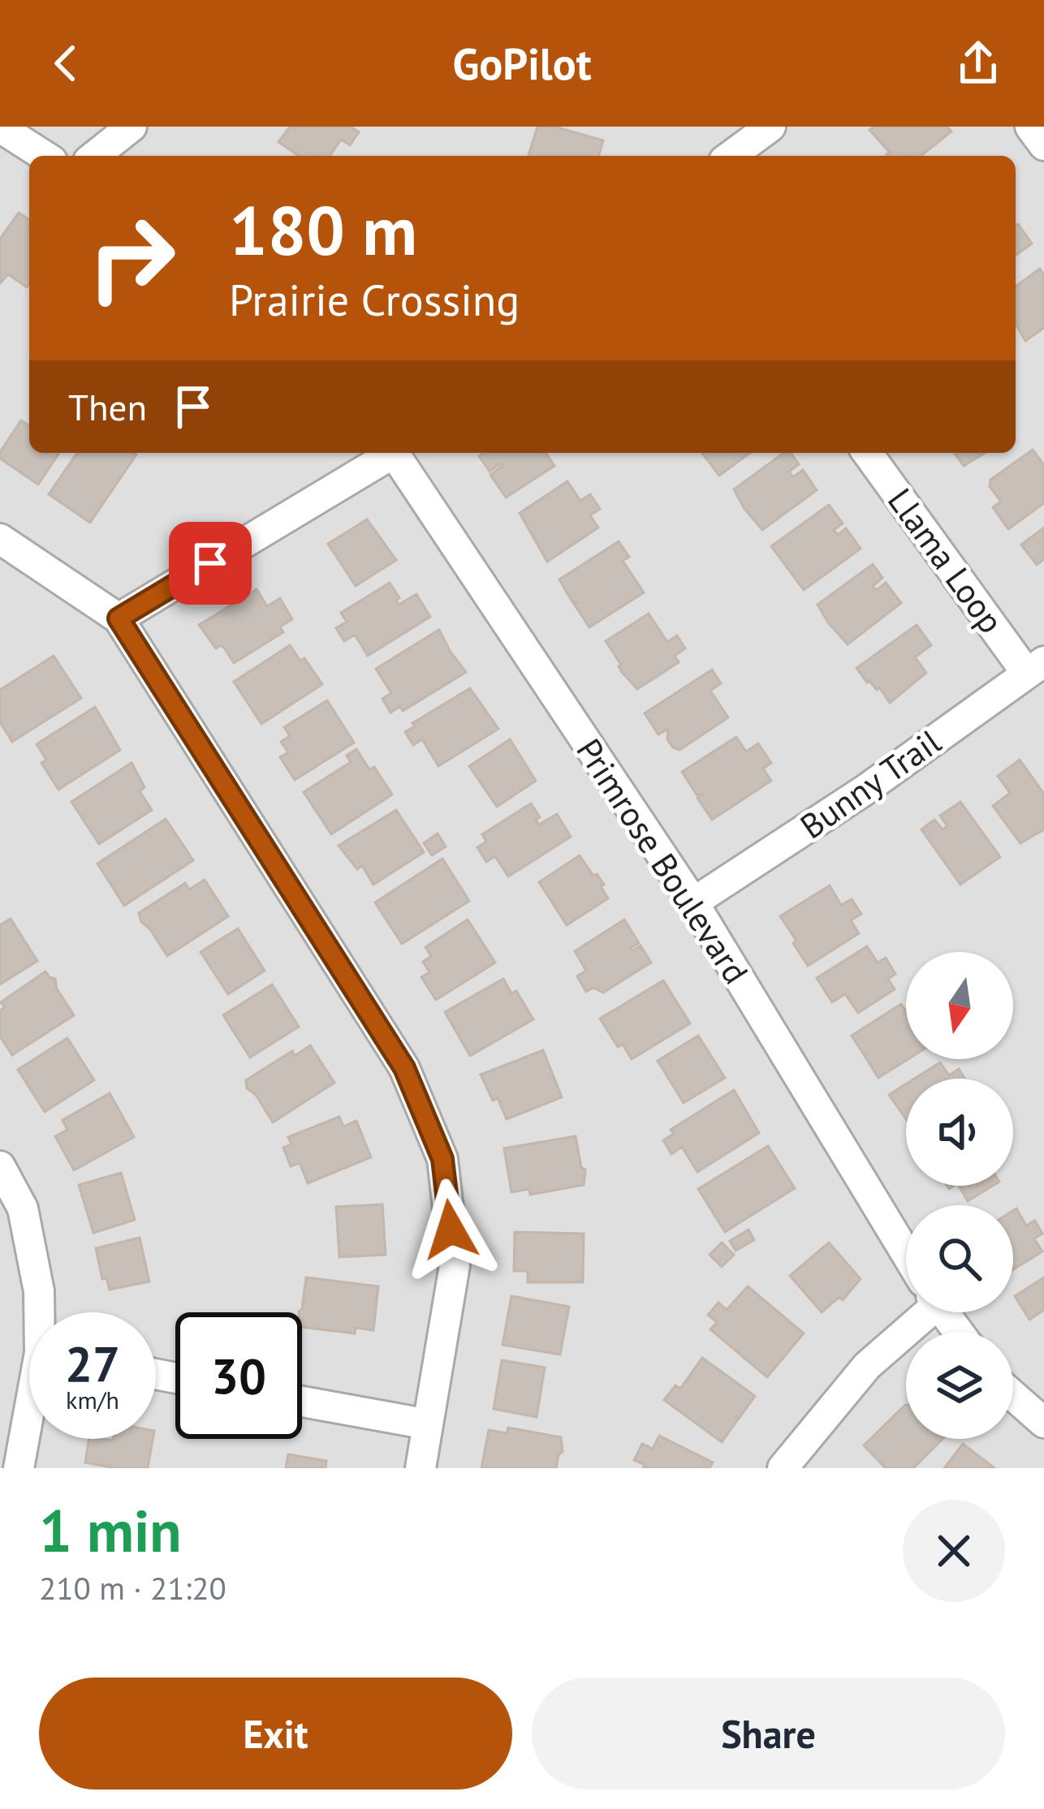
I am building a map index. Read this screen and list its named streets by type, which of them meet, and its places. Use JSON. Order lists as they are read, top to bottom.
{
  "streets": {
    "street": ["Llama Loop", "Bunny Trail", "Primrose Boulevard"]
  },
  "crossings": [
    ["Llama Loop", "Bunny Trail"],
    ["Bunny Trail", "Primrose Boulevard"]
  ],
  "north": "bottom",
  "page": {
    "header": "GoPilot",
    "turn": ["180 m", "Prairie Crossing"],
    "then": "Then",
    "speed": "27 km/h",
    "limit": "30",
    "heading": ["1 min", "210 m · 21:20"],
    "buttons": ["Exit", "Share"]
  }
}
